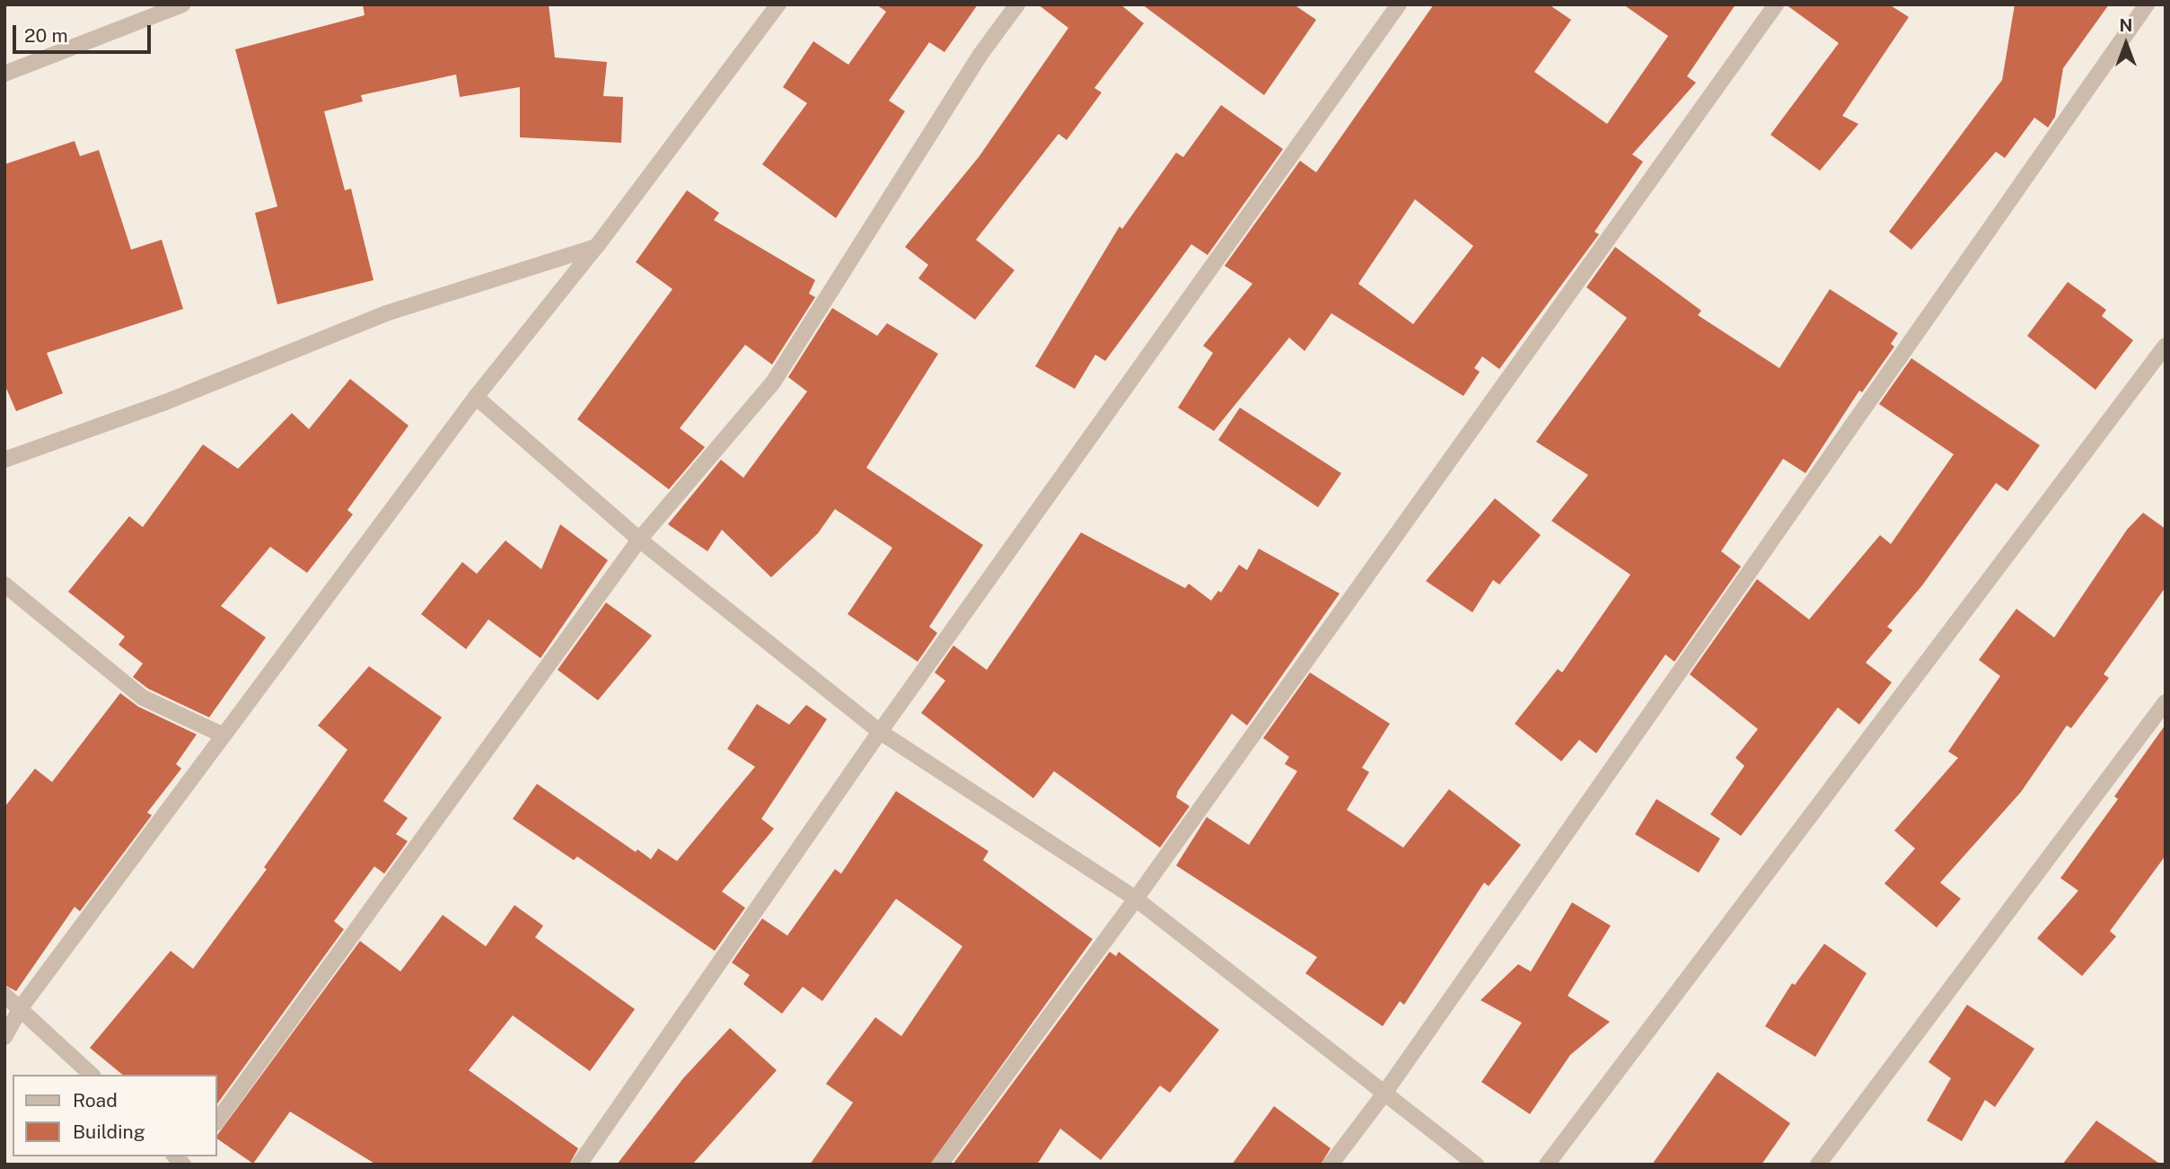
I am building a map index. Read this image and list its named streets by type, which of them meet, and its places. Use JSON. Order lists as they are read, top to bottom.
{
  "legend": ["Road", "Building"],
  "scale_bar": "20 m",
  "north": "top"
}
